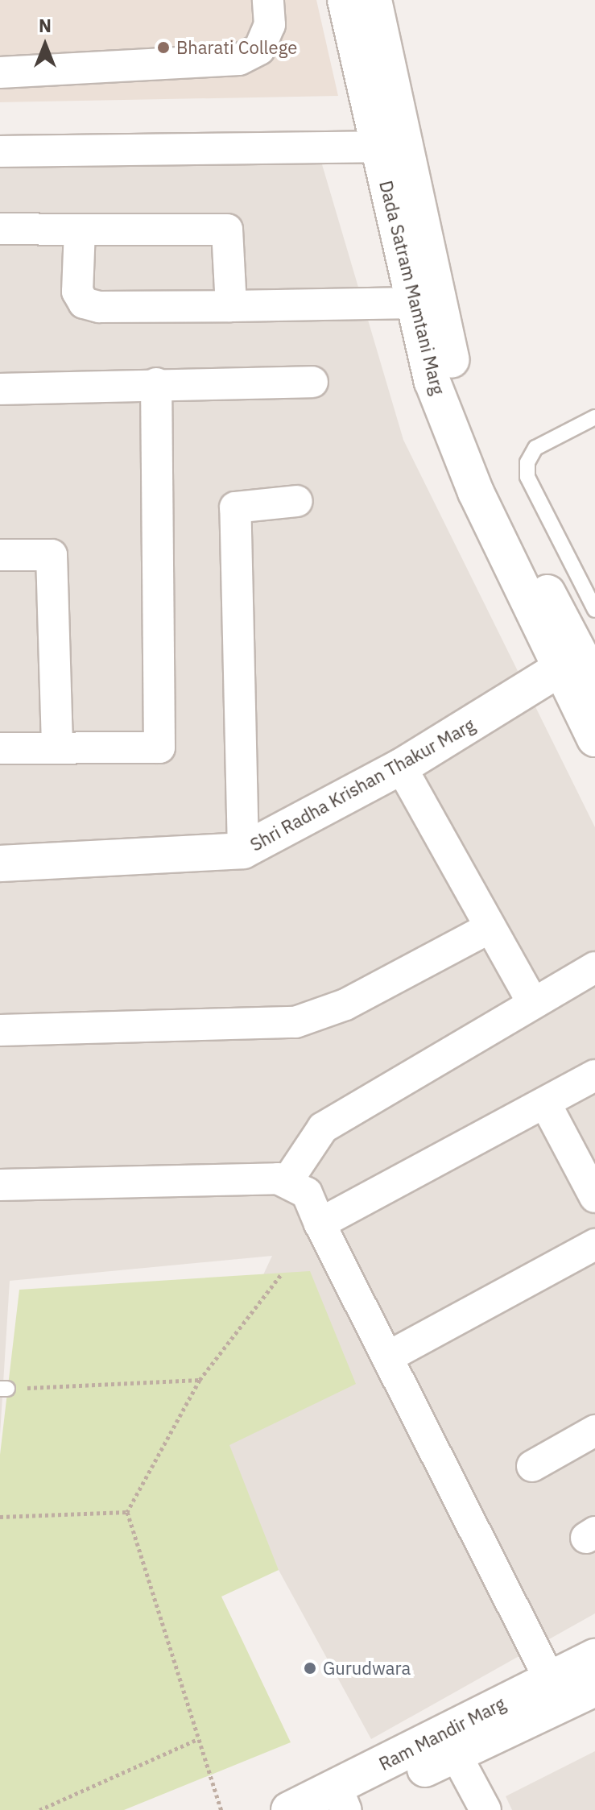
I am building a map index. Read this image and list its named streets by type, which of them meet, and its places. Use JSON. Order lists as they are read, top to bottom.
{
  "streets": {
    "street": ["Dada Satram Mamtani Marg", "Shri Radha Krishan Thakur Marg", "Ram Mandir Marg"]
  },
  "crossings": [
    ["Dada Satram Mamtani Marg", "Shri Radha Krishan Thakur Marg"]
  ],
  "places": ["Bharati College", "Gurudwara"],
  "north": "top"
}
